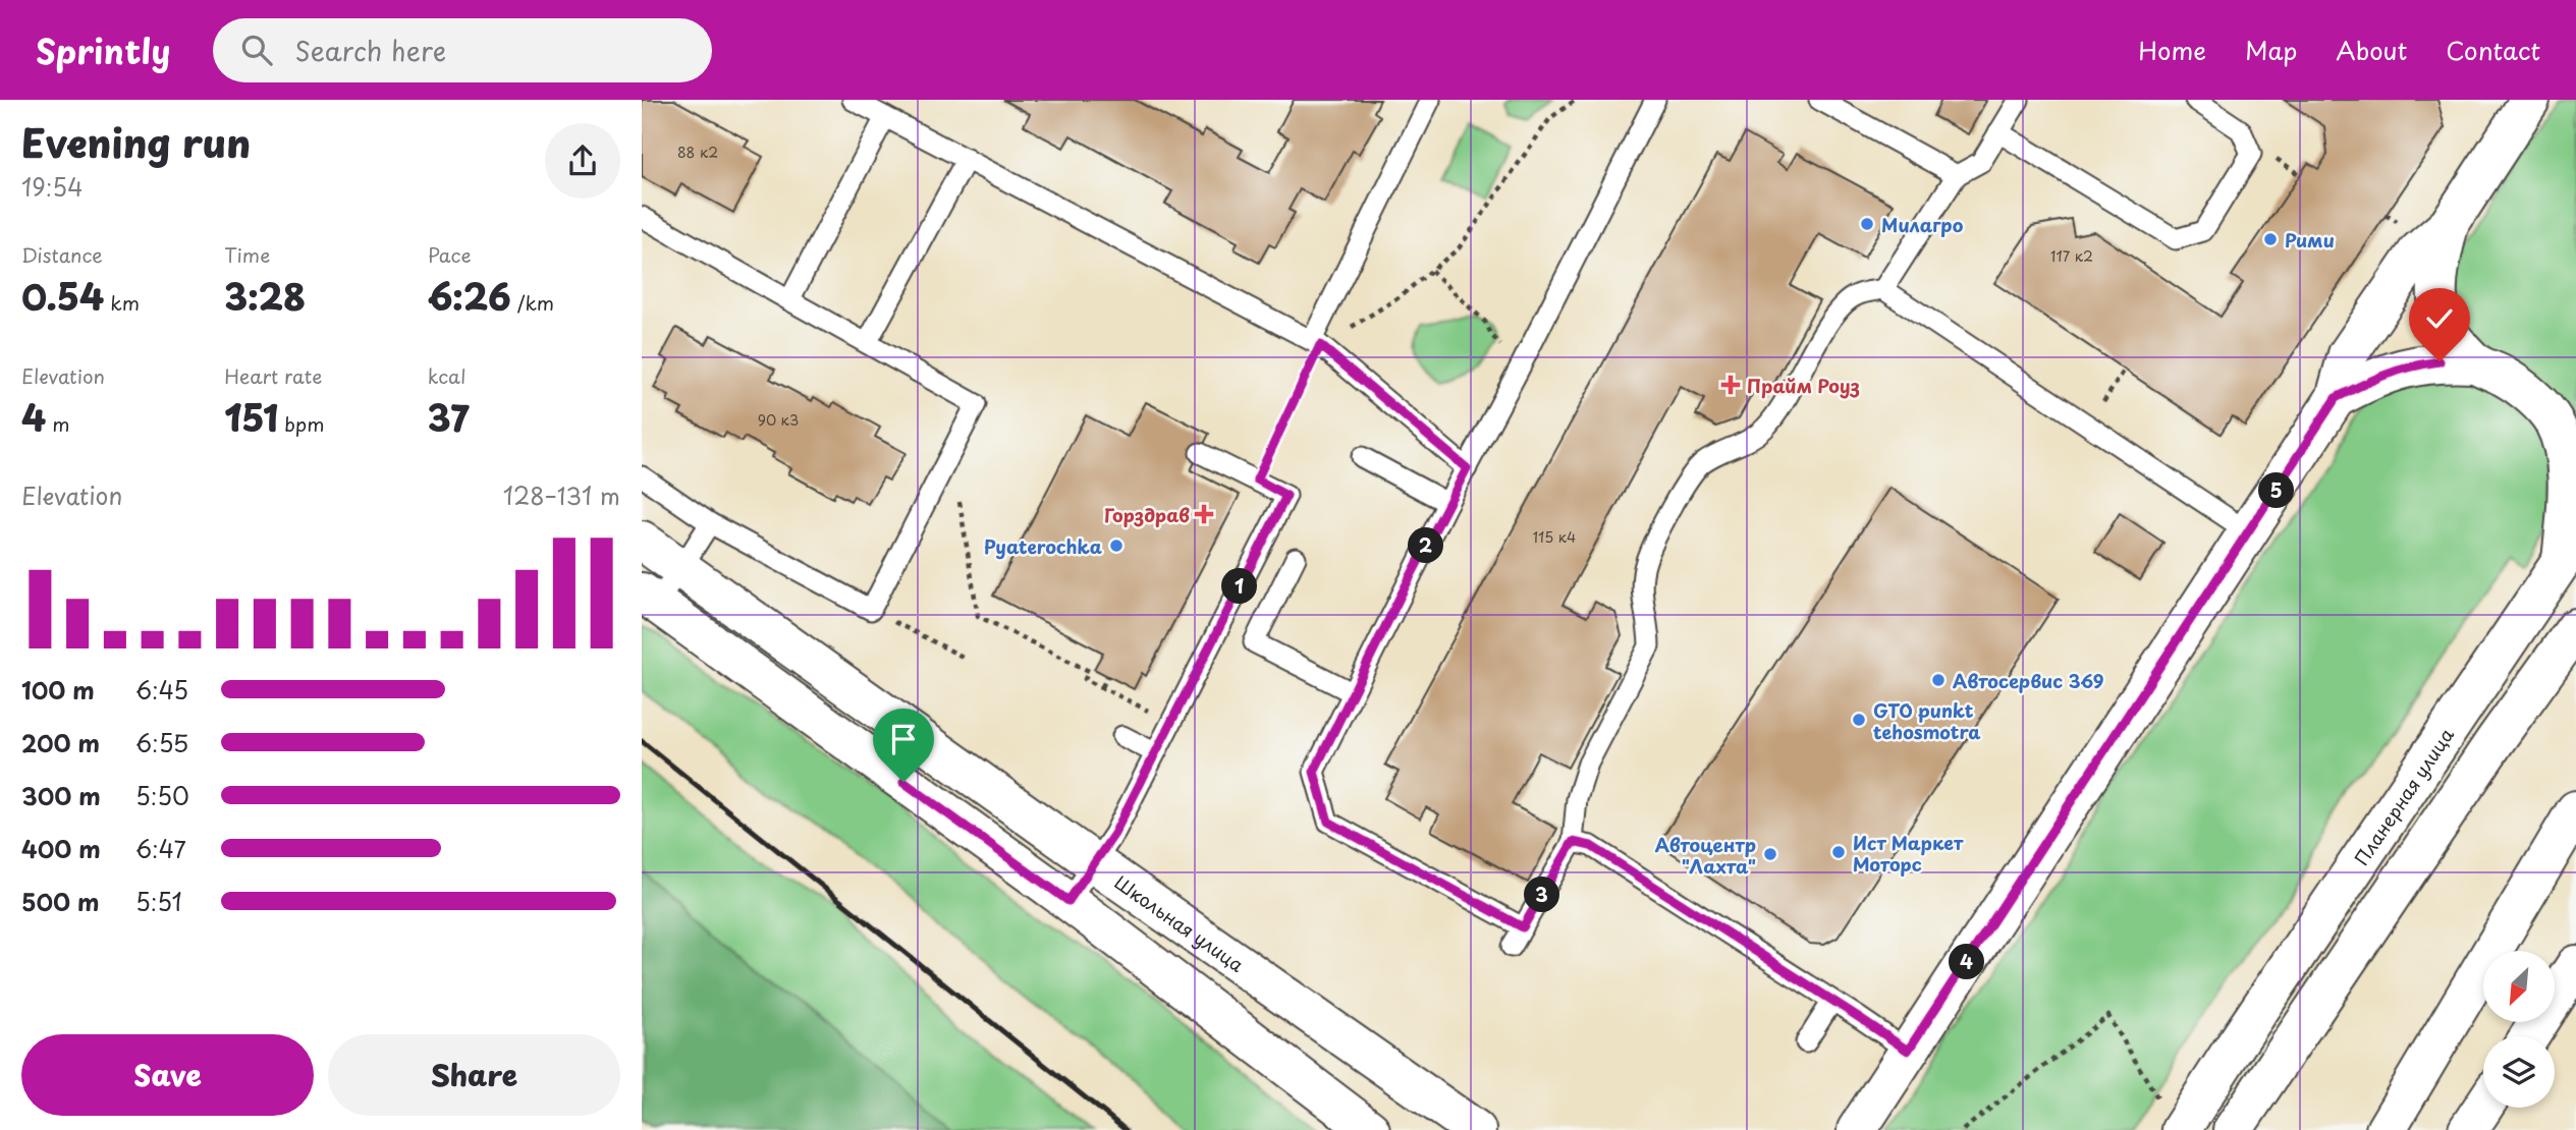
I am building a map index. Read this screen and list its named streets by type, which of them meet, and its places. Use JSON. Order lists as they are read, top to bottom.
{
  "streets": {
    "main road": ["Планерная улица", "Школьная улица"]
  },
  "places": {
    "other": [
      "Милагро",
      "Рими",
      "Pyaterochka",
      "Автосервис 369",
      "GTO punkt tehosmotra",
      "Ист Маркет Моторс",
      "Автоцентр \"Лахта\""
    ],
    "health": ["Прайм Роуз", "Горздрав"]
  },
  "house_numbers": [
    "88 к2",
    "117 к2",
    "90 к3",
    "115 к4"
  ],
  "north": "bottom left",
  "page": {
    "header": "Sprintly",
    "search": "Search here",
    "nav": [
      "Home",
      "Map",
      "About",
      "Contact"
    ],
    "heading": ["Evening run", "19:54"],
    "stats": [
      ["Distance", "0.54 km"],
      ["Time", "3:28"],
      ["Pace", "6:26 /km"],
      ["Elevation", "4 m"],
      ["Heart rate", "151 bpm"],
      ["kcal", "37"]
    ],
    "chart": ["Elevation", "128–131 m"],
    "pins": [
      "5",
      "2",
      "1",
      "3",
      "4"
    ],
    "list": [
      {
        "name": "100 m",
        "note": "6:45"
      },
      {
        "name": "200 m",
        "note": "6:55"
      },
      {
        "name": "300 m",
        "note": "5:50"
      },
      {
        "name": "400 m",
        "note": "6:47"
      },
      {
        "name": "500 m",
        "note": "5:51"
      }
    ],
    "buttons": ["Save", "Share"]
  }
}
